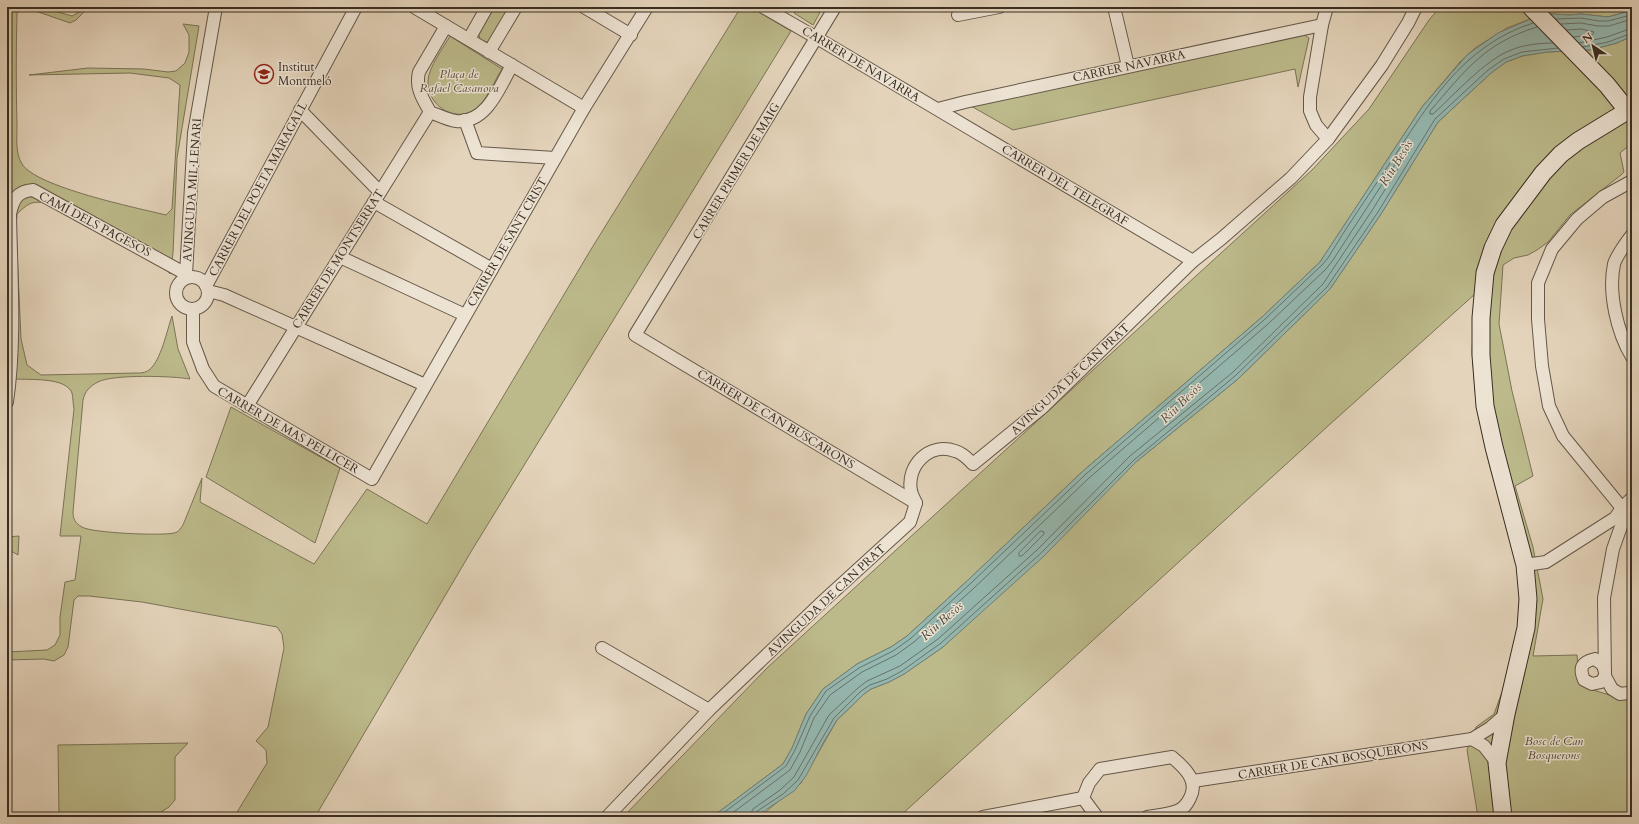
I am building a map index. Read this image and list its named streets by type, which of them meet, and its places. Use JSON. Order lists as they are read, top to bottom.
{
  "streets": {
    "street": [
      "CARRER DE NAVARRA",
      "CARRER NAVARRA",
      "CARRER PRIMER DE MAIG",
      "CARRER DEL TELEGRAF",
      "CARRER DEL POETA MARAGALL",
      "AVINGUDA MIL·LENARI",
      "CAMÍ DELS PAGESOS",
      "CARRER DE SANT CRIST",
      "CARRER DE MONTSERRAT",
      "AVINGUDA DE CAN PRAT",
      "CARRER DE CAN BUSCARONS",
      "CARRER DE MAS PELLICER",
      "CARRER DE CAN BOSQUERONS"
    ]
  },
  "crossings": [
    ["CARRER DE NAVARRA", "CARRER NAVARRA"],
    ["CARRER DE NAVARRA", "CARRER PRIMER DE MAIG"],
    ["CARRER DE NAVARRA", "CARRER DEL TELEGRAF"],
    ["CARRER NAVARRA", "CARRER DEL TELEGRAF"],
    ["CARRER PRIMER DE MAIG", "CARRER DE CAN BUSCARONS"],
    ["CARRER DEL TELEGRAF", "AVINGUDA DE CAN PRAT"],
    ["CARRER DEL POETA MARAGALL", "AVINGUDA MIL·LENARI"],
    ["CARRER DEL POETA MARAGALL", "CAMÍ DELS PAGESOS"],
    ["CARRER DEL POETA MARAGALL", "CARRER DE MAS PELLICER"],
    ["AVINGUDA MIL·LENARI", "CAMÍ DELS PAGESOS"],
    ["AVINGUDA MIL·LENARI", "CARRER DE MAS PELLICER"],
    ["CAMÍ DELS PAGESOS", "CARRER DE MAS PELLICER"],
    ["CARRER DE SANT CRIST", "CARRER DE MAS PELLICER"],
    ["CARRER DE MONTSERRAT", "CARRER DE MAS PELLICER"],
    ["AVINGUDA DE CAN PRAT", "CARRER DE CAN BUSCARONS"]
  ],
  "water": ["Riu Besòs"],
  "parks": ["Plaça de Rafael Casanova", "Bosc de Can Bosquerons"],
  "places": {
    "school or university": ["Institut Montmeló"]
  },
  "north": "top left"
}
